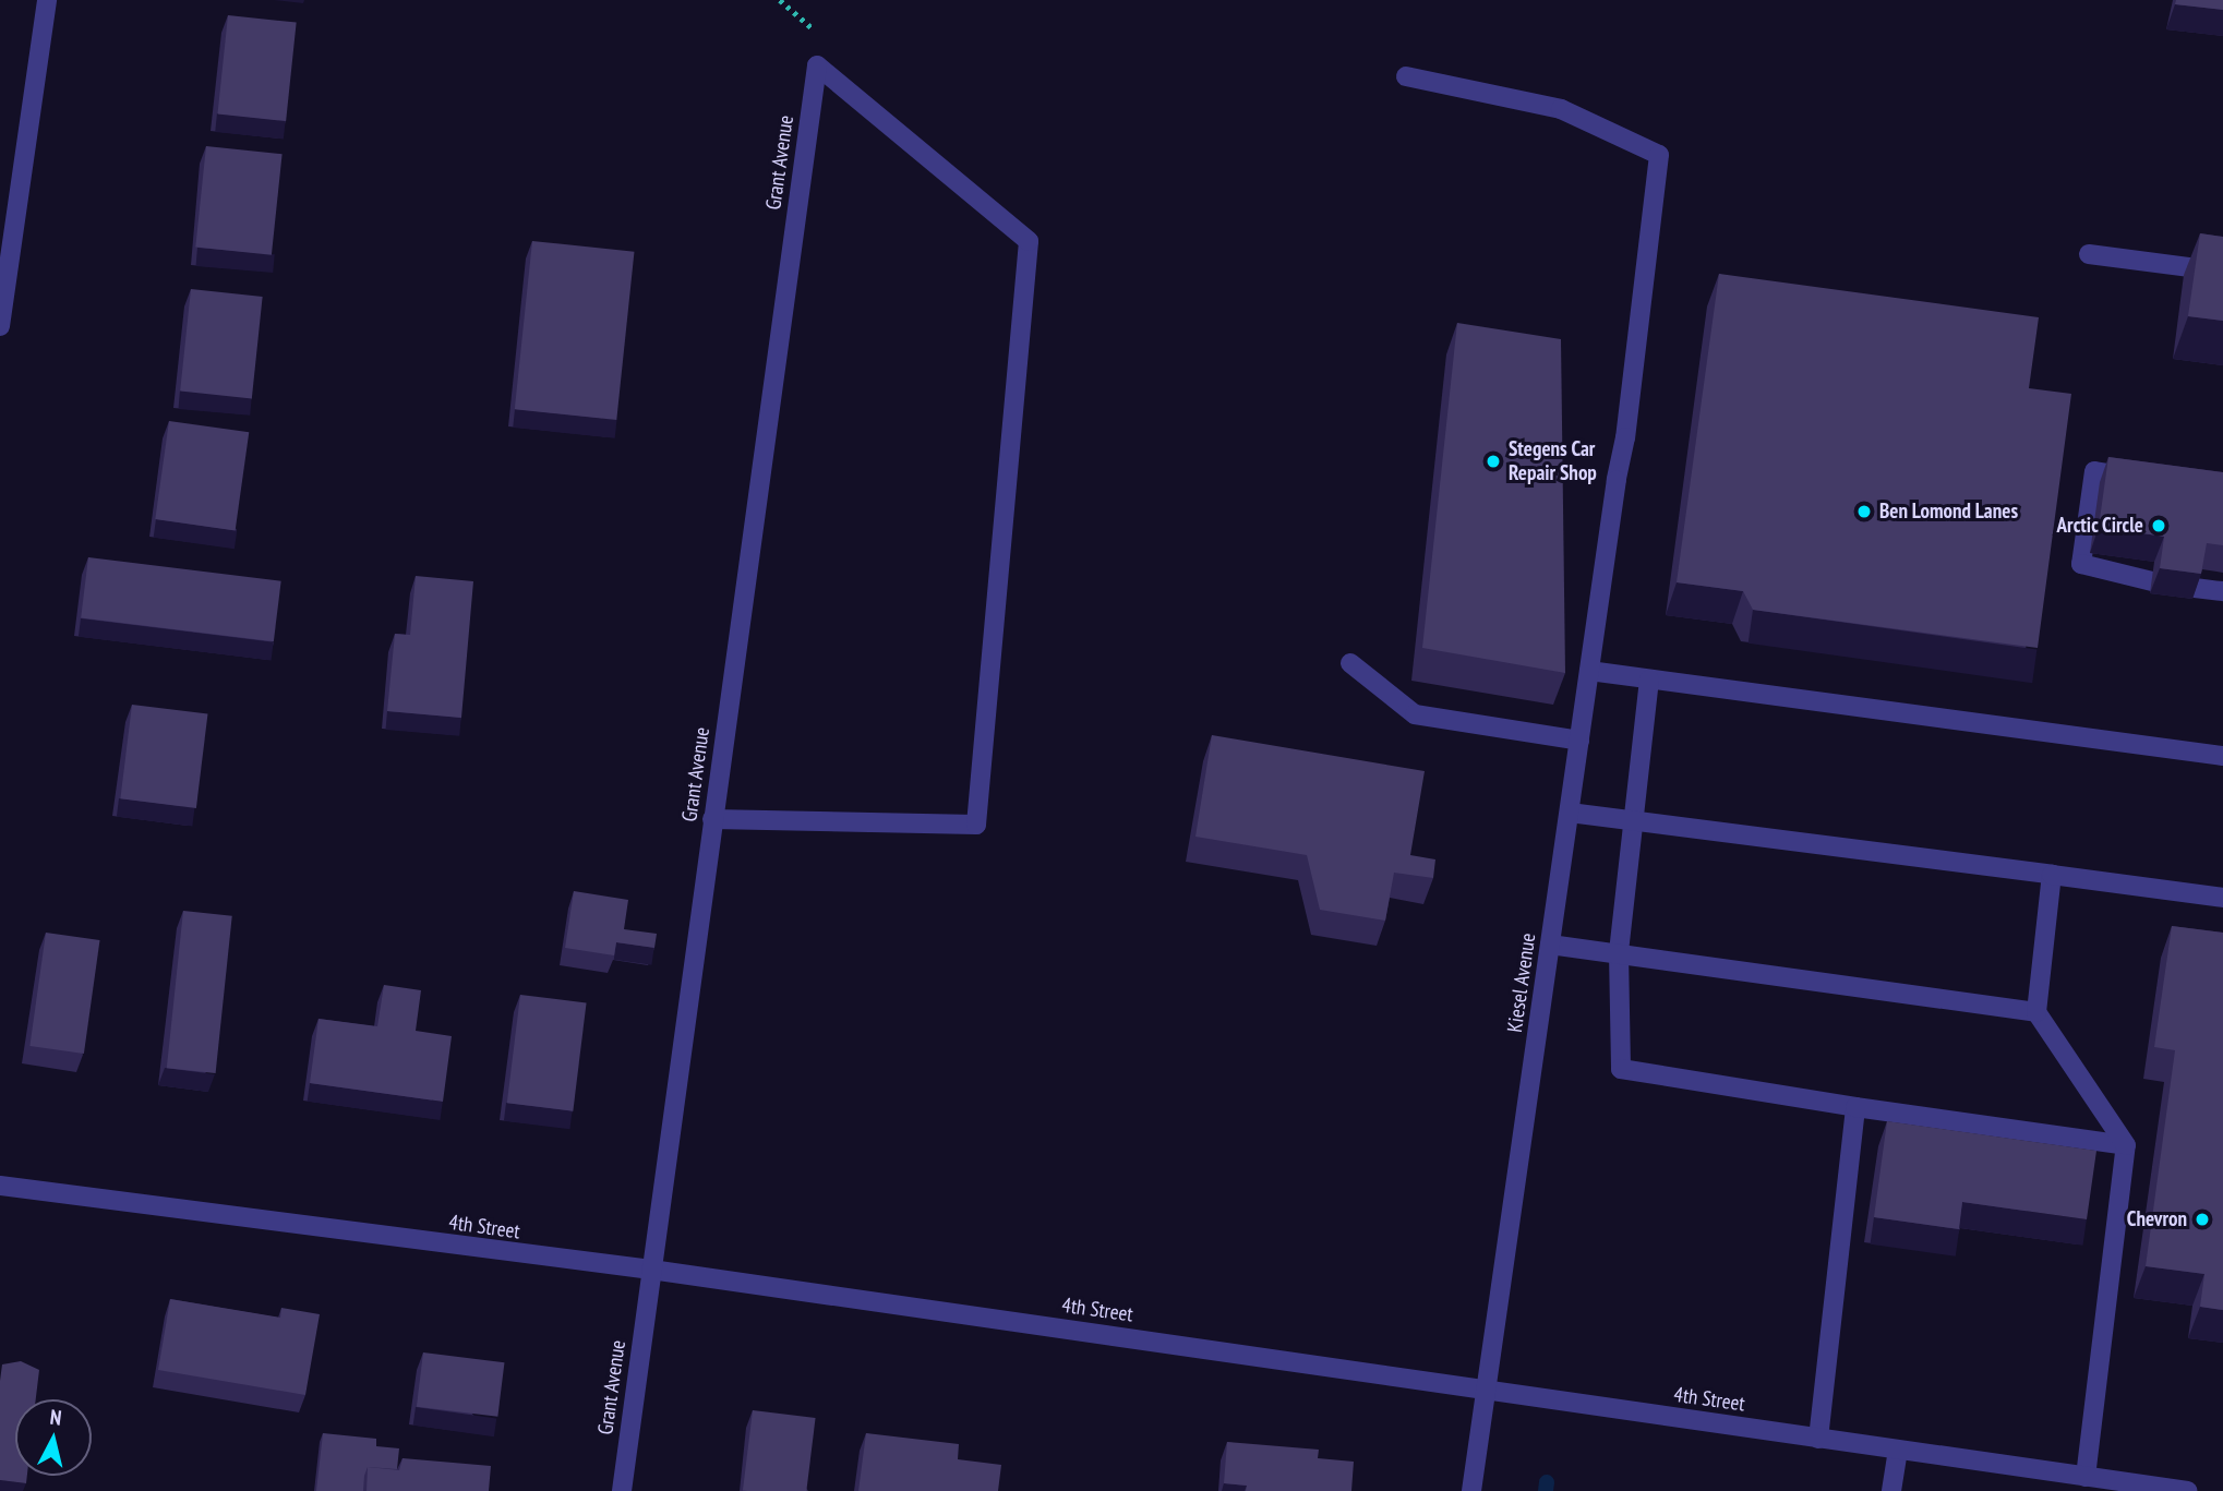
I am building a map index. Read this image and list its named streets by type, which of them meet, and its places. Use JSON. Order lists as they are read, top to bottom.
{
  "streets": {
    "street": ["Grant Avenue", "Kiesel Avenue", "4th Street"]
  },
  "crossings": [
    ["Grant Avenue", "4th Street"],
    ["Kiesel Avenue", "4th Street"]
  ],
  "places": [
    "Stegens Car Repair Shop",
    "Ben Lomond Lanes",
    "Arctic Circle",
    "Chevron"
  ],
  "north": "top"
}
